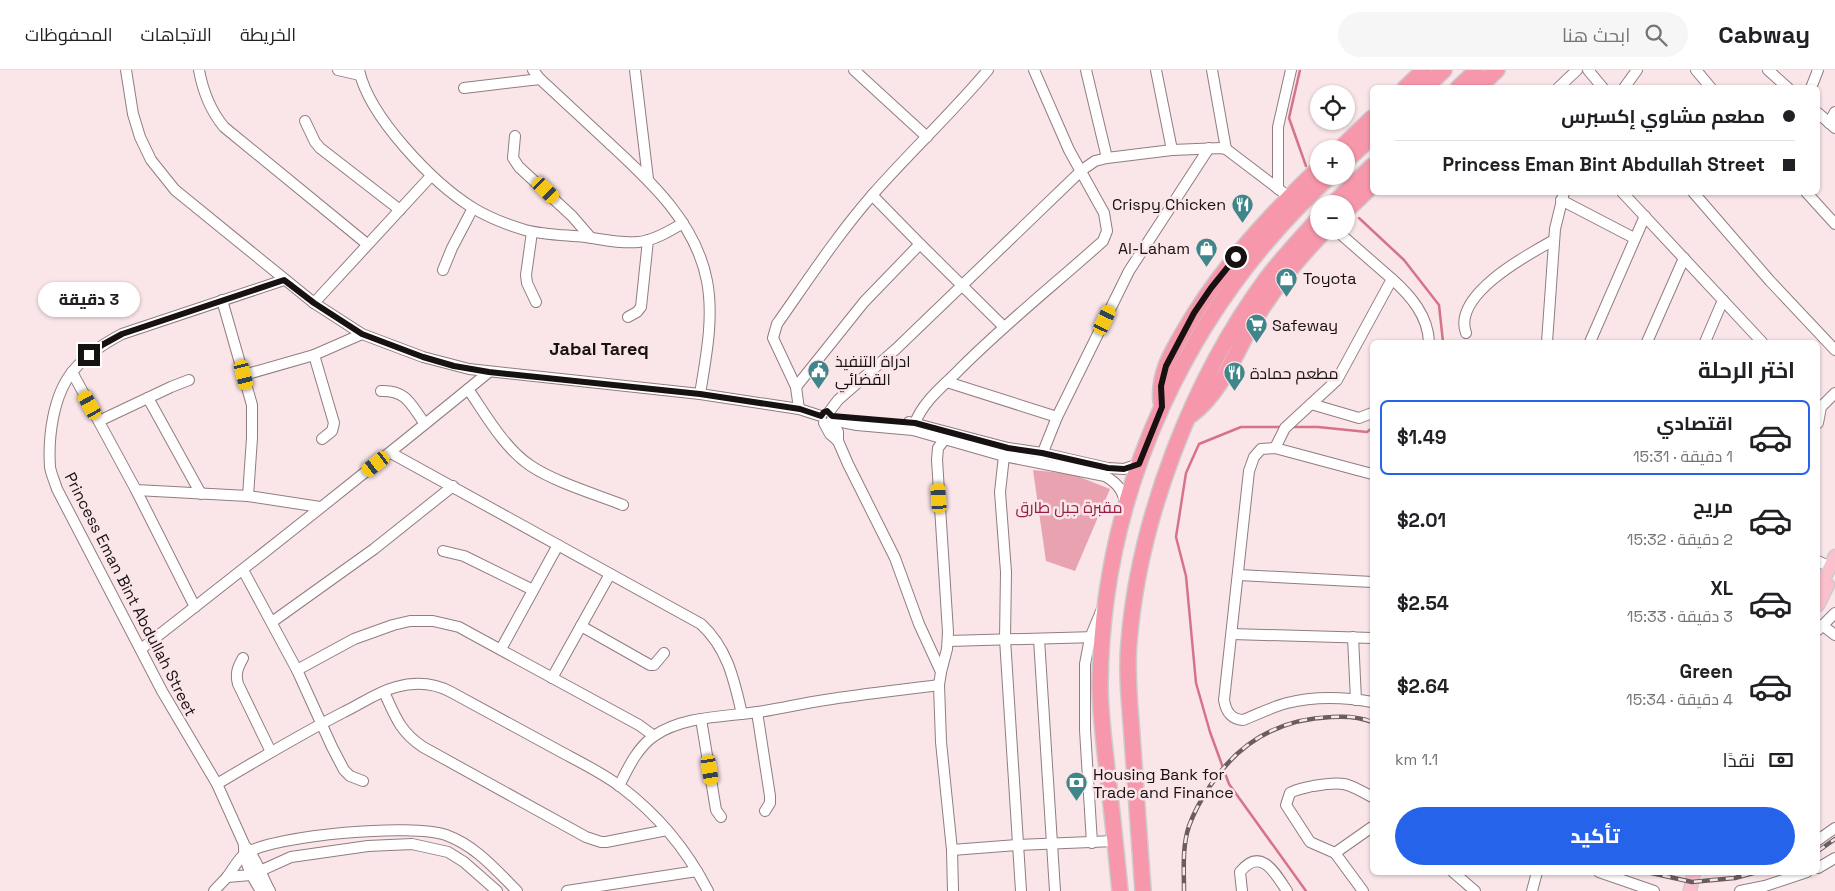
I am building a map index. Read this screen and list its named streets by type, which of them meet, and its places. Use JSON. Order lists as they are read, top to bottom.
{
  "streets": {
    "street": ["Princess Eman Bint Abdullah Street"]
  },
  "districts": ["Jabal Tareq"],
  "parks": ["مقبرة جبل طارق"],
  "places": {
    "restaurant": ["Crispy Chicken", "مطعم حمادة"],
    "shop": ["Al-Laham", "Toyota"],
    "supermarket": ["Safeway"],
    "public building": ["ادراة التنفيذ القضائي"],
    "bank": ["Housing Bank for Trade and Finance"]
  },
  "page": {
    "header": "Cabway",
    "search": "ابحث هنا",
    "nav": ["الخريطة", "الاتجاهات", "المحفوظات"],
    "map_buttons": ["+", "−"],
    "banner": ["مطعم مشاوي إكسبرس", "Princess Eman Bint Abdullah Street"],
    "bubble": "3 دقيقة",
    "heading": "اختر الرحلة",
    "list": [
      {
        "name": "اقتصادي",
        "note": "1 دقيقة · 15:31",
        "value": "$1.49"
      },
      {
        "name": "مريح",
        "note": "2 دقيقة · 15:32",
        "value": "$2.01"
      },
      {
        "name": "XL",
        "note": "3 دقيقة · 15:33",
        "value": "$2.54"
      },
      {
        "name": "Green",
        "note": "4 دقيقة · 15:34",
        "value": "$2.64"
      }
    ],
    "pay": ["نقدًا", "1.1 km"],
    "buttons": "تأكيد"
  }
}
